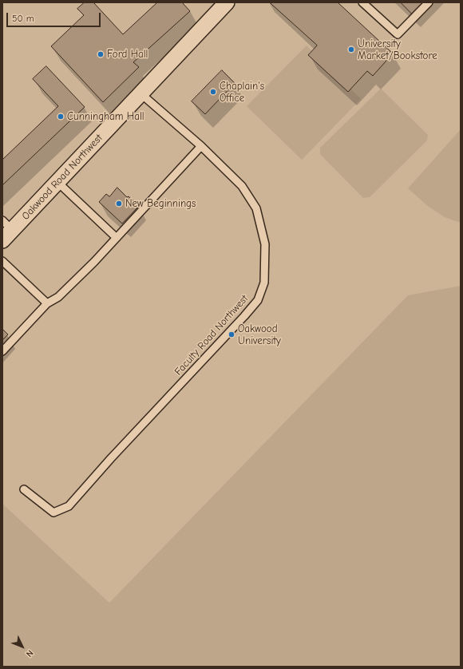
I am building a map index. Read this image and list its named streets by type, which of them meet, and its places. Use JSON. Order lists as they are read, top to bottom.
{
  "streets": {
    "street": ["Oakwood Road Northwest"],
    "lane": ["Faculty Road Northwest"]
  },
  "crossings": [
    ["Oakwood Road Northwest", "Faculty Road Northwest"]
  ],
  "places": [
    "University Market/Bookstore",
    "Ford Hall",
    "Chaplain's Office",
    "Cunningham Hall",
    "New Beginnings",
    "Oakwood University"
  ],
  "scale_bar": "50 m",
  "north": "bottom right"
}
